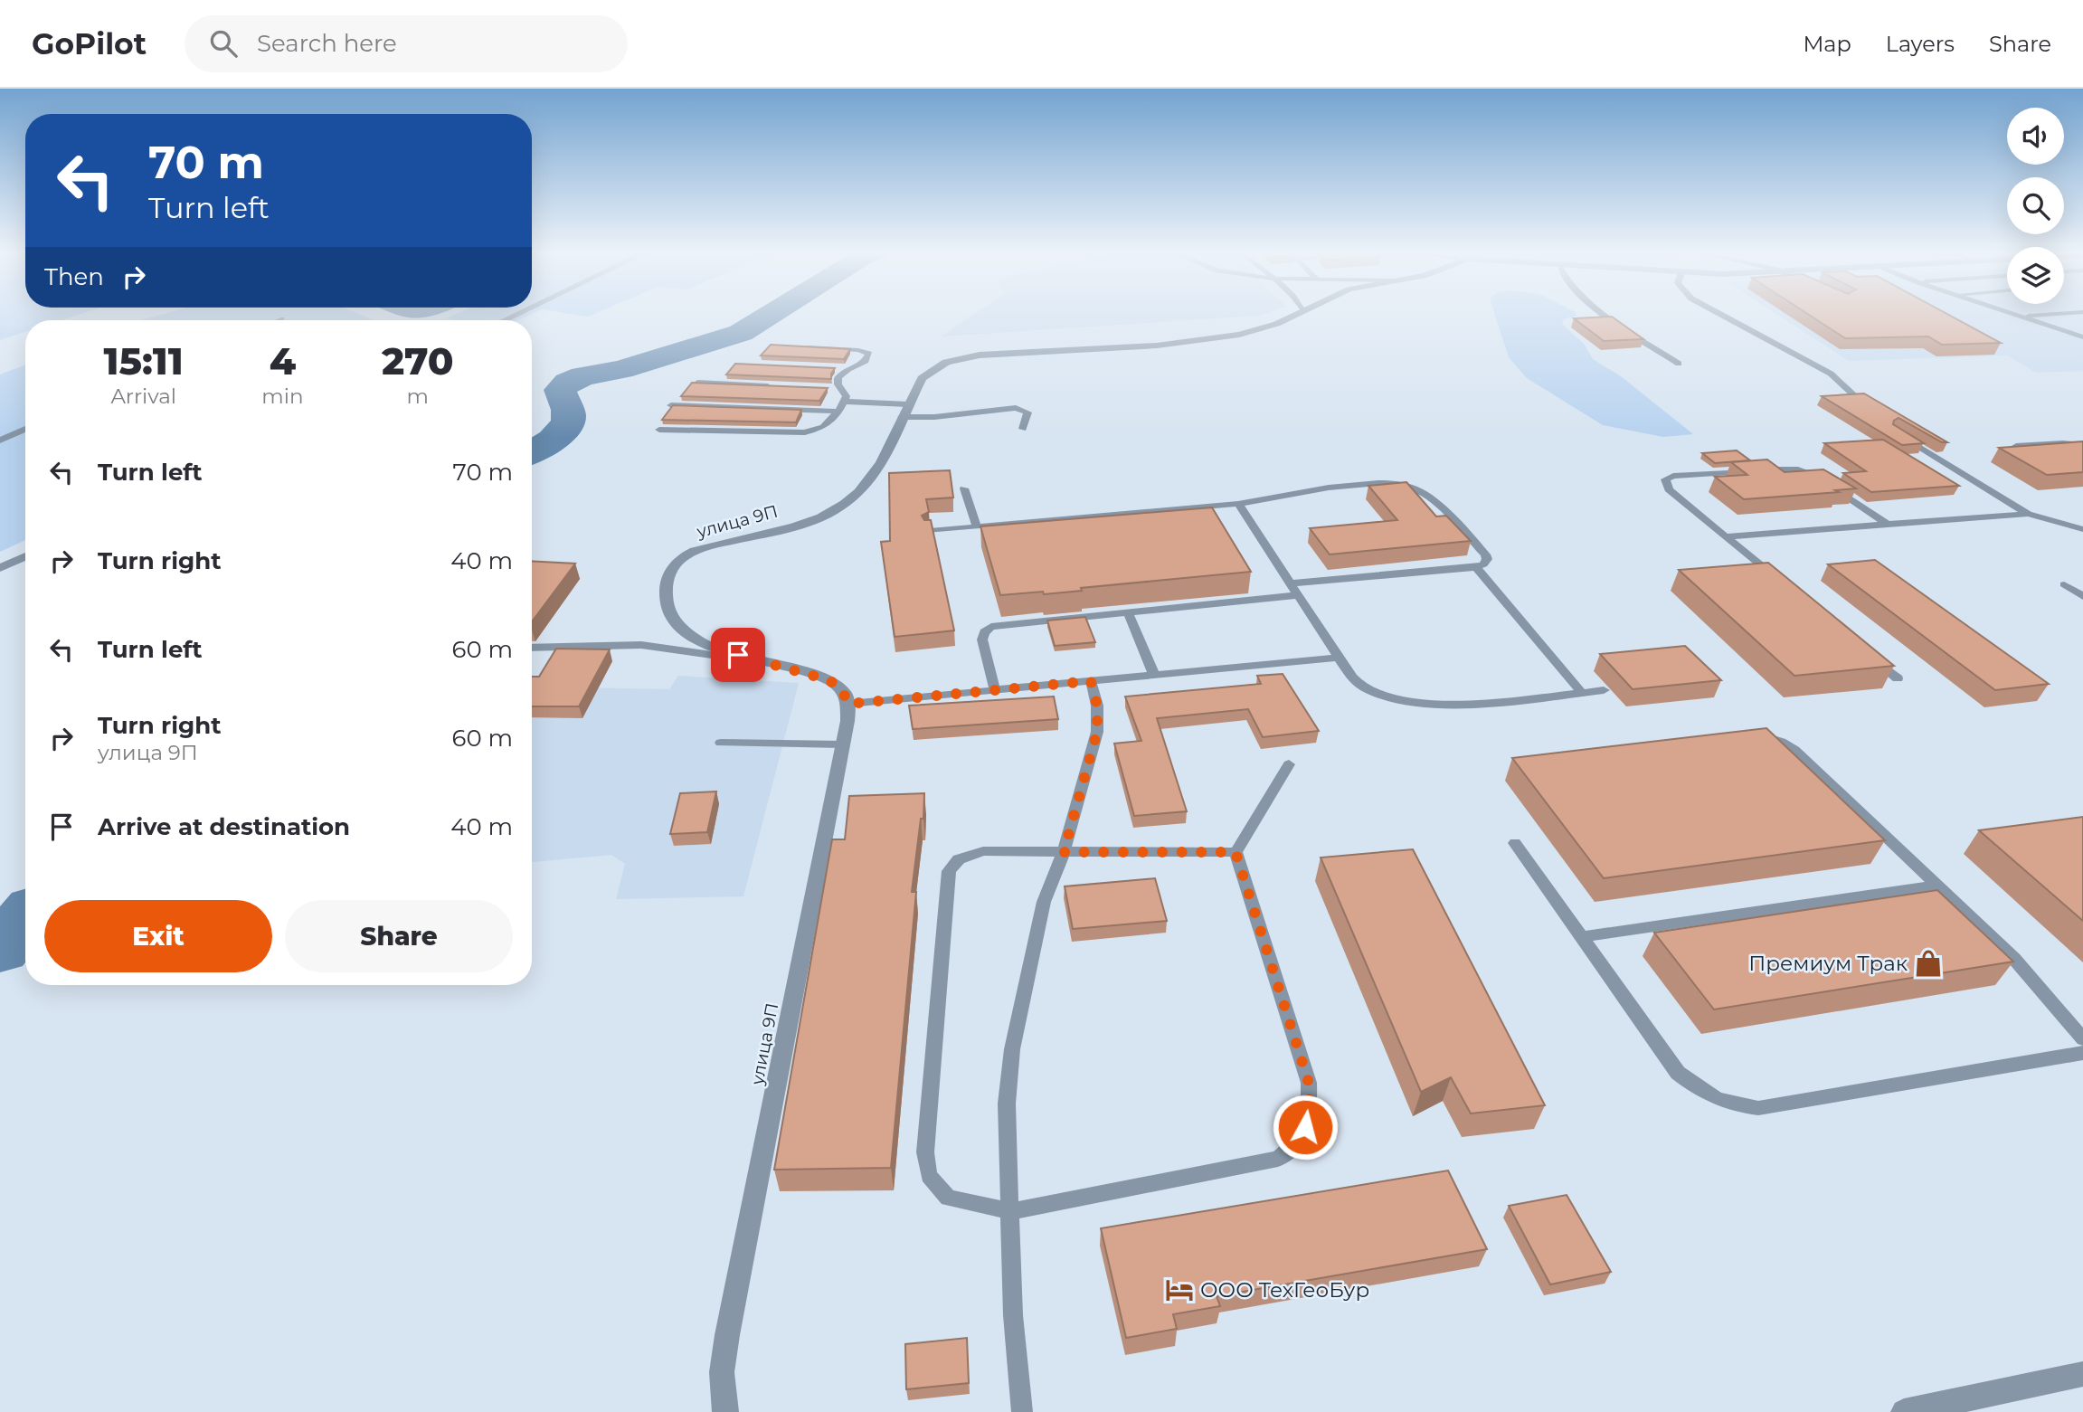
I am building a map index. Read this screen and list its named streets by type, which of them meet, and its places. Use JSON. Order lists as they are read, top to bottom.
{
  "streets": {
    "street": ["улица 9П"]
  },
  "places": {
    "shop": ["Премиум Трак"],
    "hotel": ["ООО ТехГеоБур"]
  },
  "page": {
    "header": "GoPilot",
    "search": "Search here",
    "nav": ["Map", "Layers", "Share"],
    "turn": ["70 m", "Turn left"],
    "then": "Then",
    "eta": [
      "15:11",
      "Arrival",
      "4",
      "min",
      "270",
      "m"
    ],
    "list": [
      {
        "name": "Turn left",
        "value": "70 m"
      },
      {
        "name": "Turn right",
        "value": "40 m"
      },
      {
        "name": "Turn left",
        "value": "60 m"
      },
      {
        "name": "Turn right",
        "note": "улица 9П",
        "value": "60 m"
      },
      {
        "name": "Arrive at destination",
        "value": "40 m"
      }
    ],
    "buttons": ["Exit", "Share"]
  }
}
